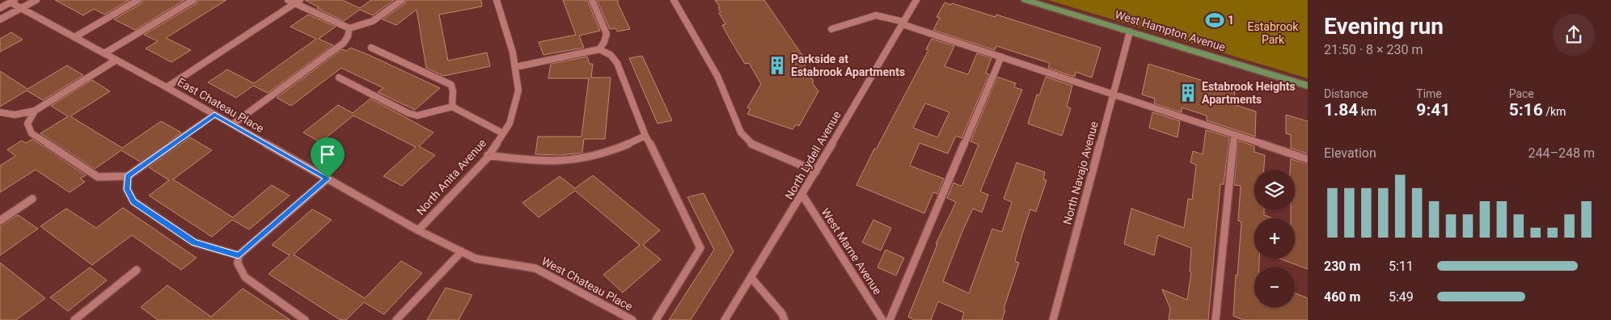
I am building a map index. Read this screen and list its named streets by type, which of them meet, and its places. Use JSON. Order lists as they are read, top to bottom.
{
  "streets": {
    "main road": ["West Hampton Avenue"],
    "street": [
      "East Chateau Place",
      "North Lydell Avenue",
      "North Navajo Avenue",
      "North Anita Avenue",
      "West Marne Avenue",
      "West Chateau Place"
    ]
  },
  "crossings": [
    ["West Hampton Avenue", "North Navajo Avenue"],
    ["East Chateau Place", "North Anita Avenue"],
    ["East Chateau Place", "West Chateau Place"],
    ["North Lydell Avenue", "West Marne Avenue"],
    ["North Anita Avenue", "West Chateau Place"]
  ],
  "parks": ["Estabrook Park"],
  "places": {
    "sports": ["1"],
    "building": ["Parkside at Estabrook Apartments", "Estabrook Heights Apartments"]
  },
  "page": {
    "heading": ["Evening run", "21:50 · 8 × 230 m"],
    "stats": [
      ["Distance", "1.84 km"],
      ["Time", "9:41"],
      ["Pace", "5:16 /km"]
    ],
    "chart": ["Elevation", "244–248 m"],
    "map_buttons": ["+", "−"],
    "list": [
      {
        "name": "230 m",
        "note": "5:11"
      },
      {
        "name": "460 m",
        "note": "5:49"
      }
    ]
  }
}
